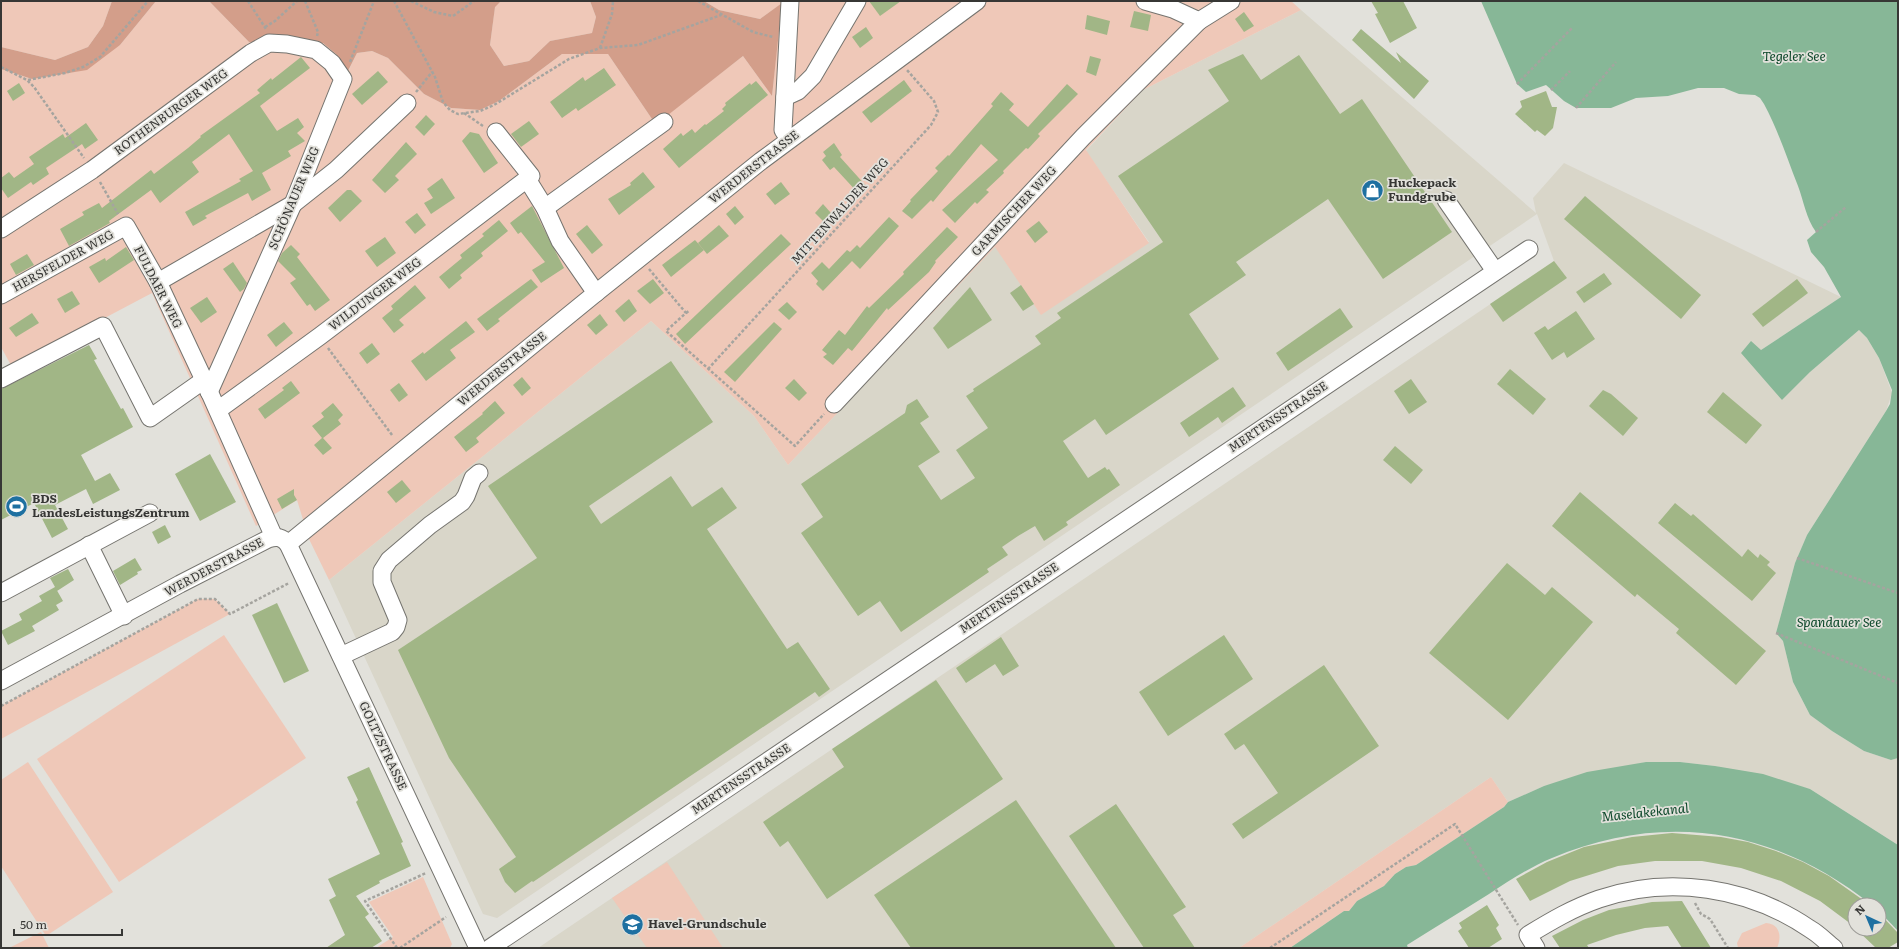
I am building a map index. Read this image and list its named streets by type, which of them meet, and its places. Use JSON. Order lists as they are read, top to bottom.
{
  "streets": {
    "street": [
      "ROTHENBURGER WEG",
      "WERDERSTRASSE",
      "SCHÖNAUER WEG",
      "GARMISCHER WEG",
      "HERSFELDER WEG",
      "FULDAER WEG",
      "WILDUNGER WEG",
      "MERTENSSTRASSE",
      "GOLTZSTRASSE"
    ],
    "path": ["MITTENWALDER WEG"]
  },
  "crossings": [
    ["WERDERSTRASSE", "MITTENWALDER WEG"],
    ["WERDERSTRASSE", "FULDAER WEG"],
    ["WERDERSTRASSE", "GOLTZSTRASSE"],
    ["SCHÖNAUER WEG", "FULDAER WEG"],
    ["HERSFELDER WEG", "FULDAER WEG"],
    ["FULDAER WEG", "WILDUNGER WEG"],
    ["FULDAER WEG", "GOLTZSTRASSE"]
  ],
  "water": ["Tegeler See", "Spandauer See", "Maselakekanal"],
  "places": {
    "shop": ["Huckepack Fundgrube"],
    "sports": ["BDS LandesLeistungsZentrum"],
    "school or university": ["Havel-Grundschule"]
  },
  "scale_bar": "50 m",
  "north": "top left"
}
